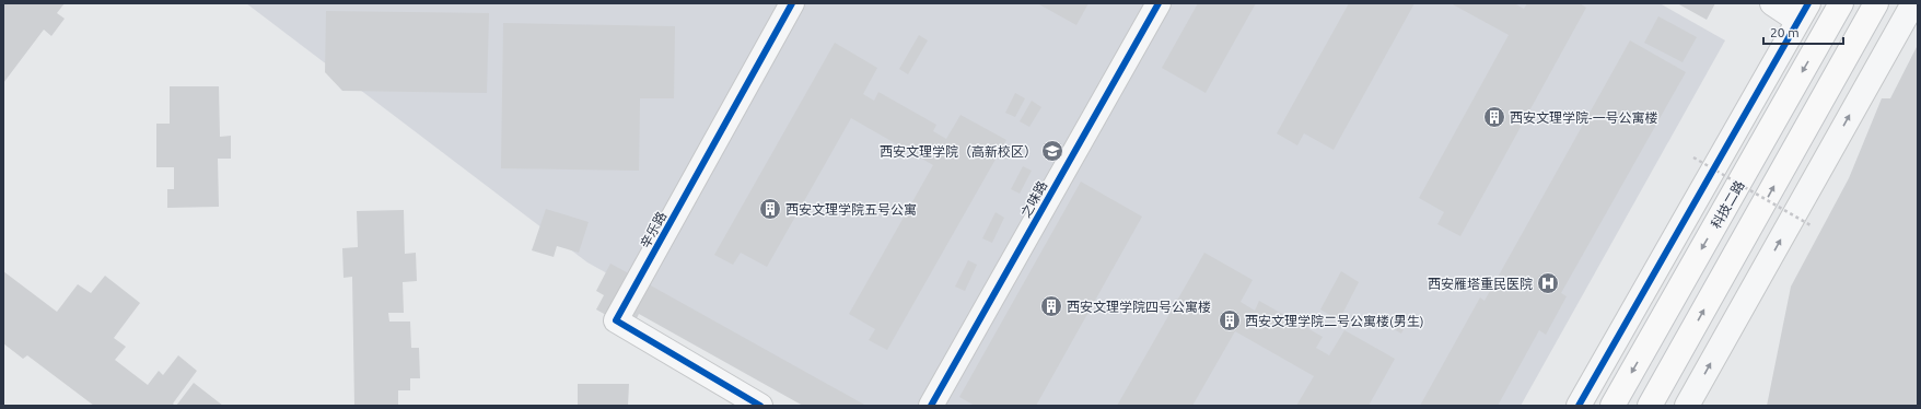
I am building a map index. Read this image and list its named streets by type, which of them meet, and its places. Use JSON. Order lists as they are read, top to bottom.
{
  "streets": {
    "main road": ["科技二路"],
    "street": ["之味路", "辛乐路"]
  },
  "places": {
    "building": [
      "西安文理学院-一号公寓楼",
      "西安文理学院五号公寓",
      "西安文理学院四号公寓楼",
      "西安文理学院二号公寓楼(男生)"
    ],
    "school or university": ["西安文理学院（高新校区）"],
    "hospital": ["西安雁塔重民医院"]
  },
  "scale_bar": "20 m"
}
